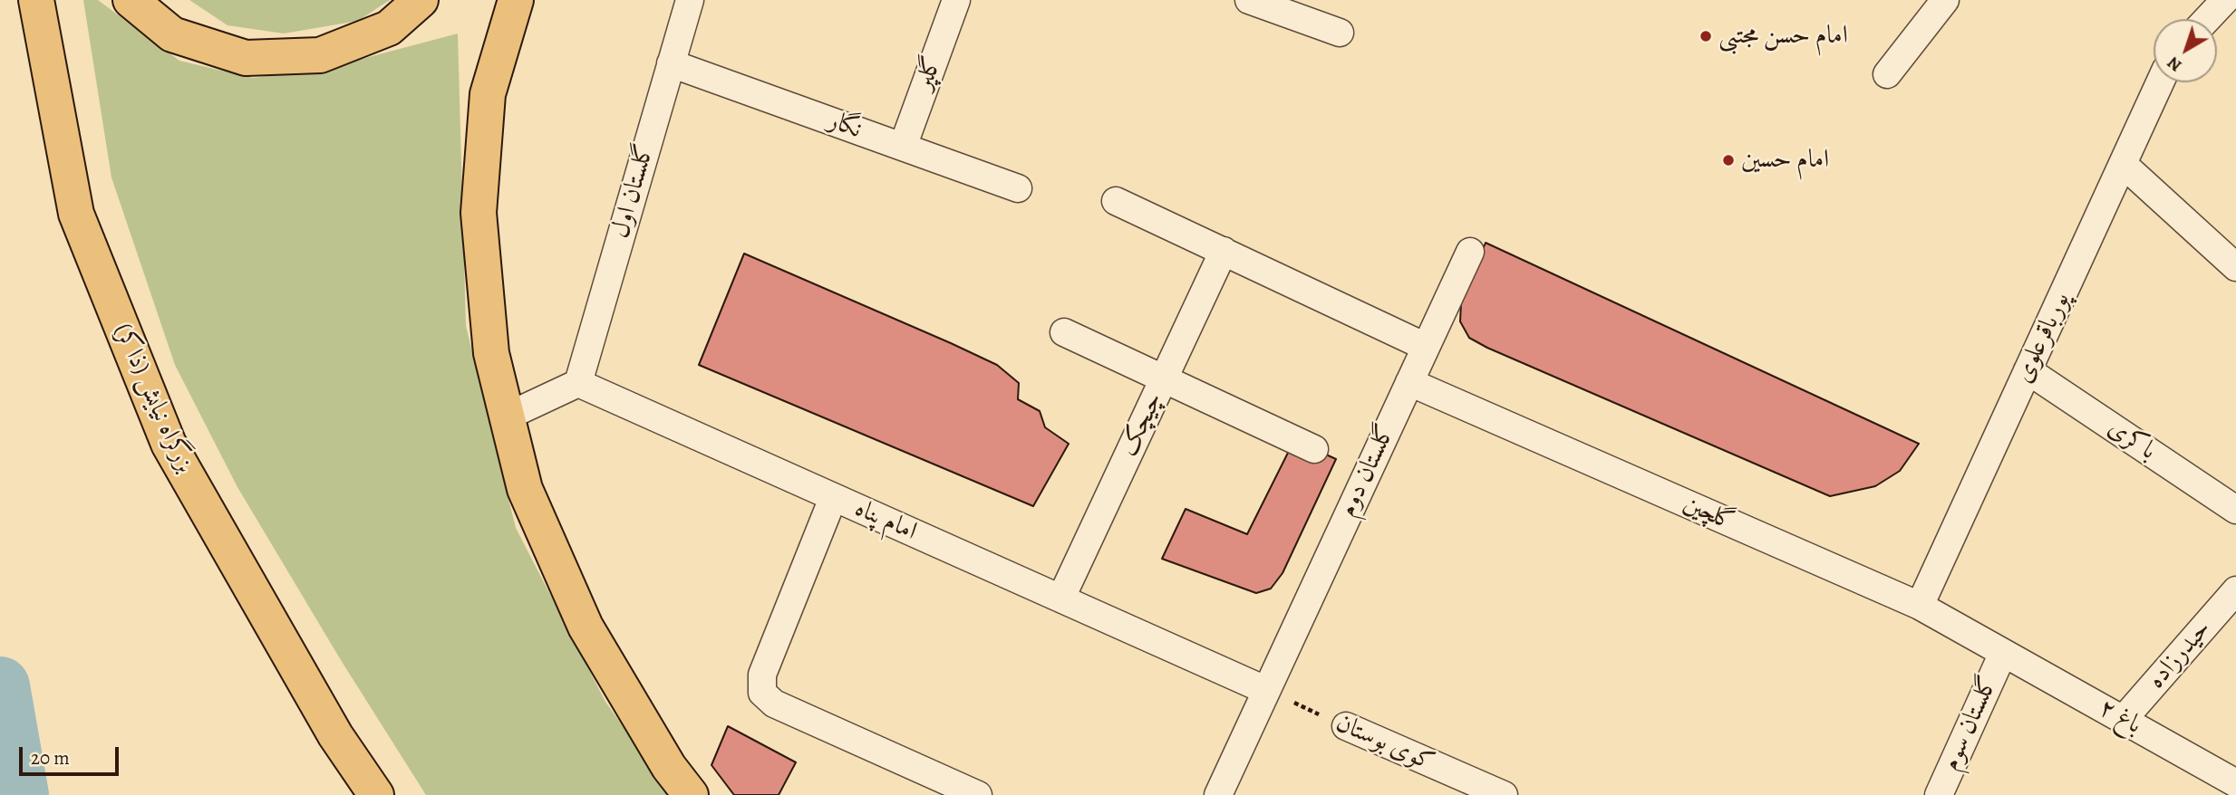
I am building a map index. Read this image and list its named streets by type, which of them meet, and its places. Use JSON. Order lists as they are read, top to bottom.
{
  "streets": {
    "highway": ["بزرگراه نیایش (ذاکر)"],
    "street": [
      "گلپر",
      "نگار",
      "گلستان اول",
      "پورباقرعلوی",
      "چیچک",
      "باکری",
      "گلستان دوم",
      "گلچین",
      "امام پناه",
      "حیدرزاده",
      "باغ ۲",
      "گلستان سوم",
      "کوی بوستان"
    ]
  },
  "crossings": [
    ["گلپر", "نگار"],
    ["نگار", "گلستان اول"],
    ["گلستان اول", "امام پناه"],
    ["پورباقرعلوی", "باکری"],
    ["پورباقرعلوی", "گلچین"],
    ["چیچک", "امام پناه"],
    ["گلستان دوم", "گلچین"],
    ["گلستان دوم", "امام پناه"],
    ["گلستان دوم", "کوی بوستان"],
    ["گلچین", "باغ ۲"],
    ["گلچین", "گلستان سوم"],
    ["امام پناه", "کوی بوستان"],
    ["حیدرزاده", "باغ ۲"],
    ["باغ ۲", "گلستان سوم"]
  ],
  "places": ["امام حسن مجتبی", "امام حسین"],
  "scale_bar": "20 m",
  "north": "bottom left"
}
